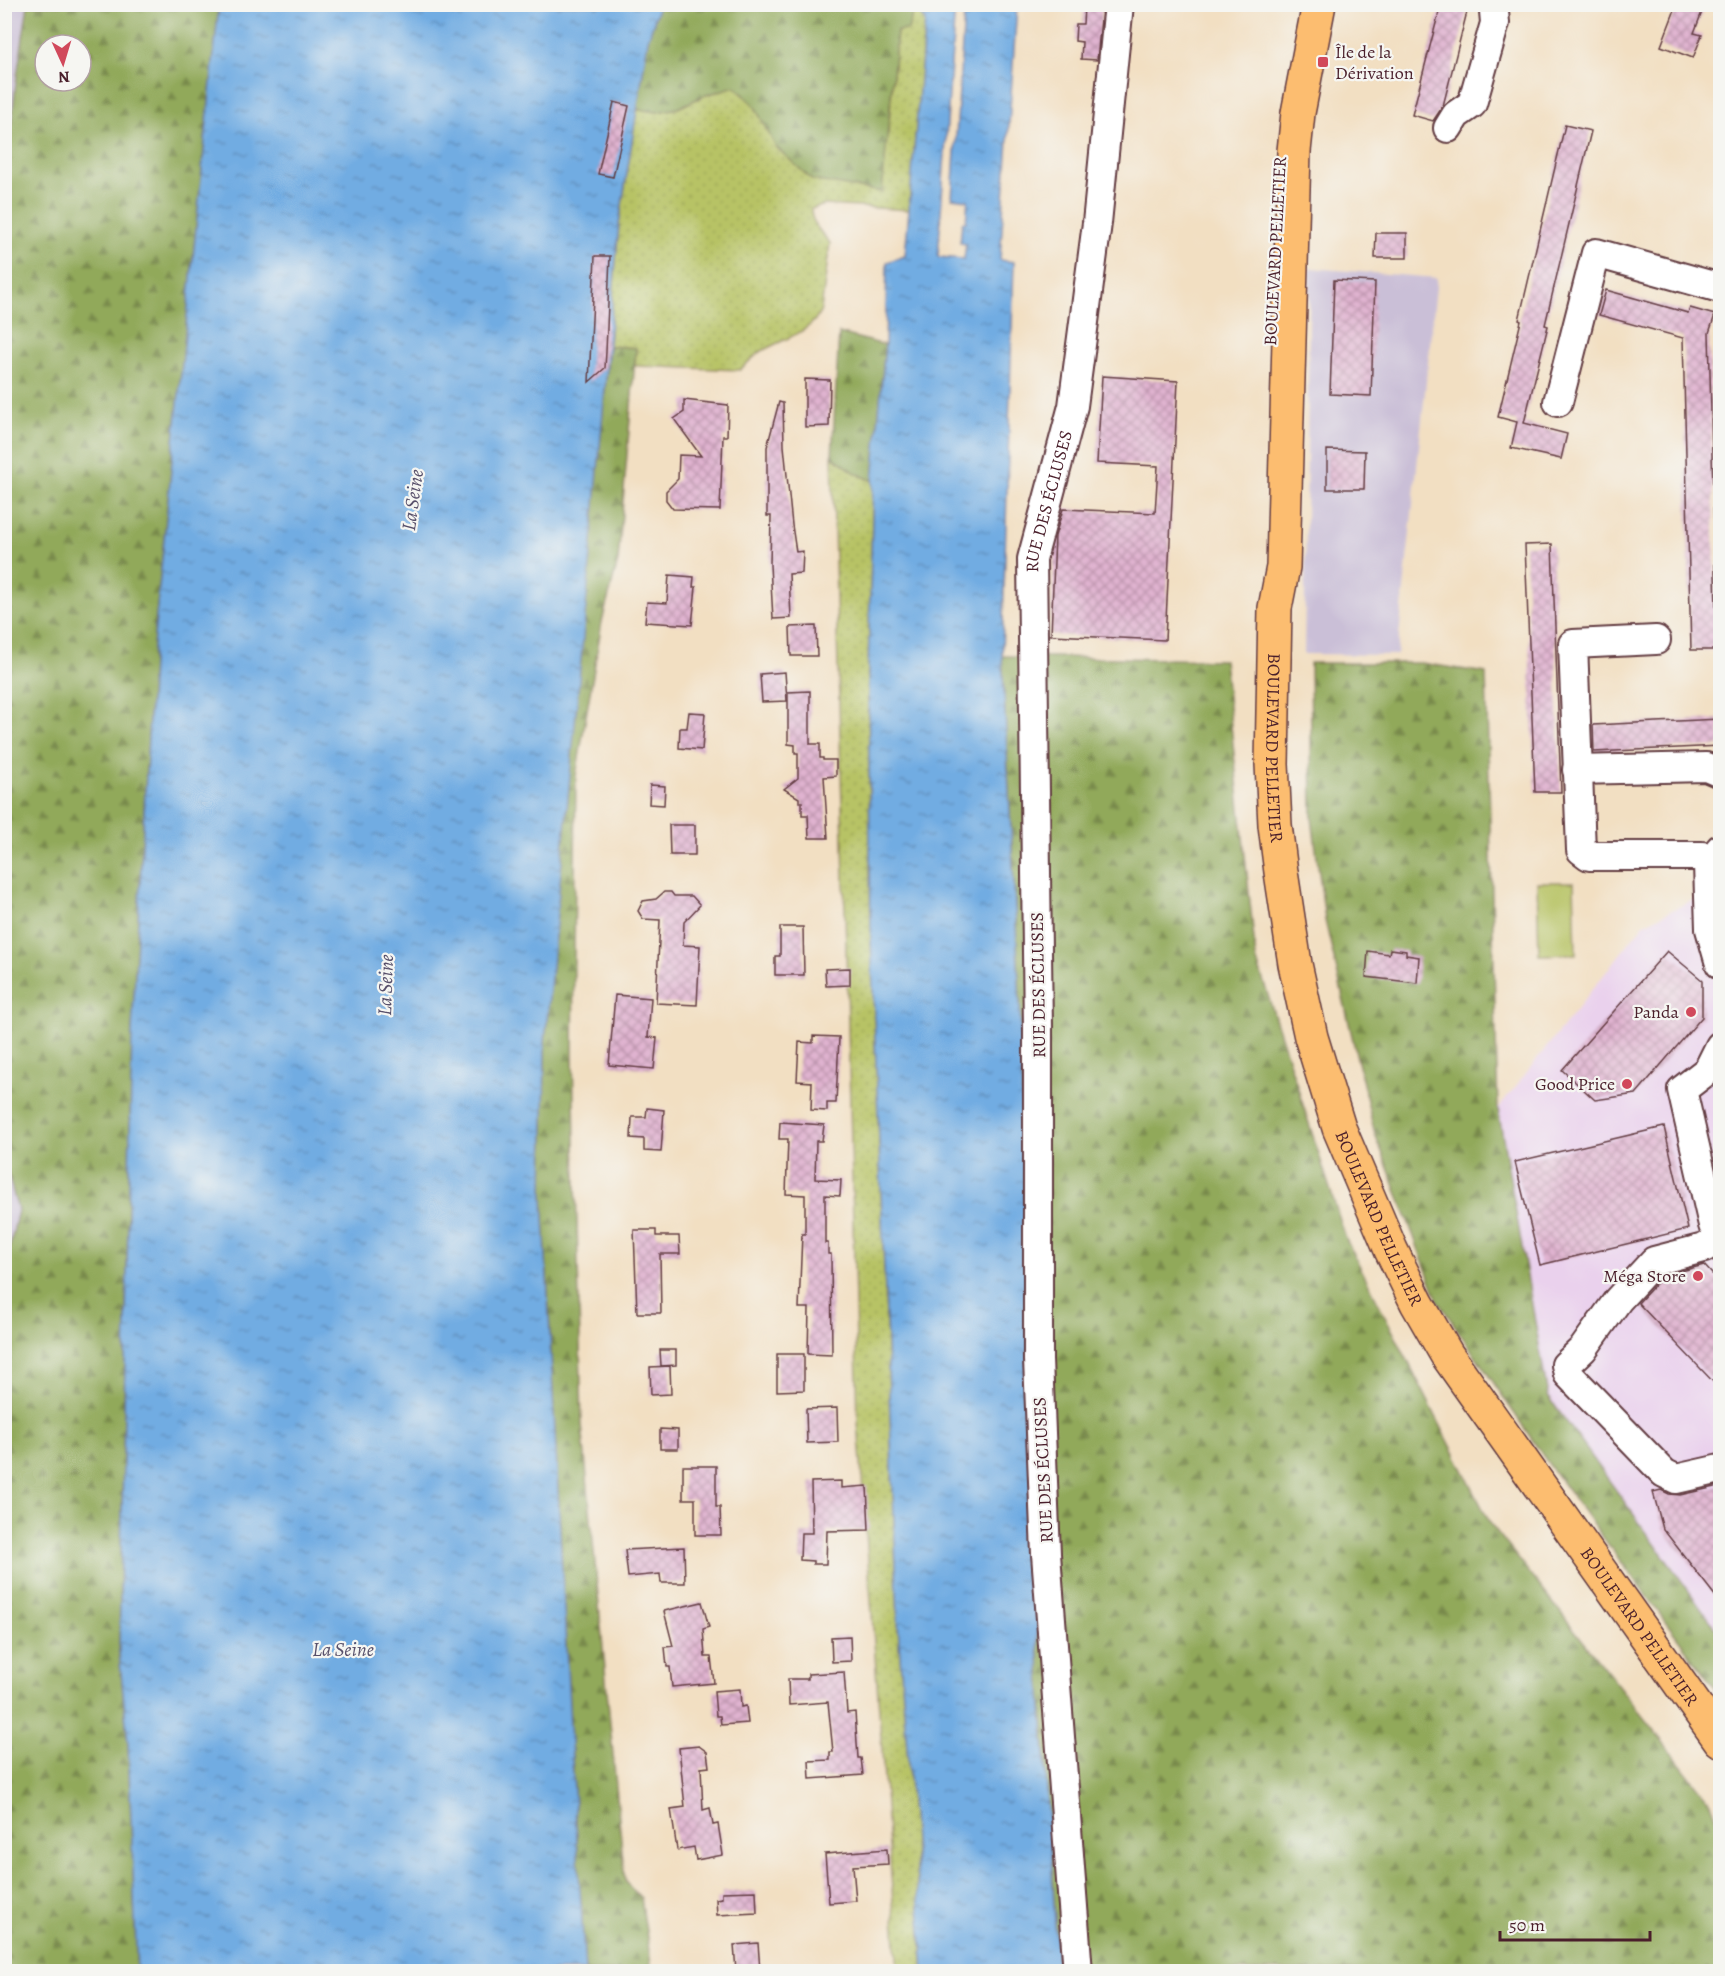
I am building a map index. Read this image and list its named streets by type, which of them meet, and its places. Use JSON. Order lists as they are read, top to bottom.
{
  "streets": {
    "main road": ["BOULEVARD PELLETIER"],
    "street": ["RUE DES ÉCLUSES"]
  },
  "water": ["La Seine"],
  "places": {
    "transit": ["Île de la Dérivation"],
    "other": ["Panda", "Good Price", "Méga Store"]
  },
  "scale_bar": "50 m",
  "north": "bottom"
}
